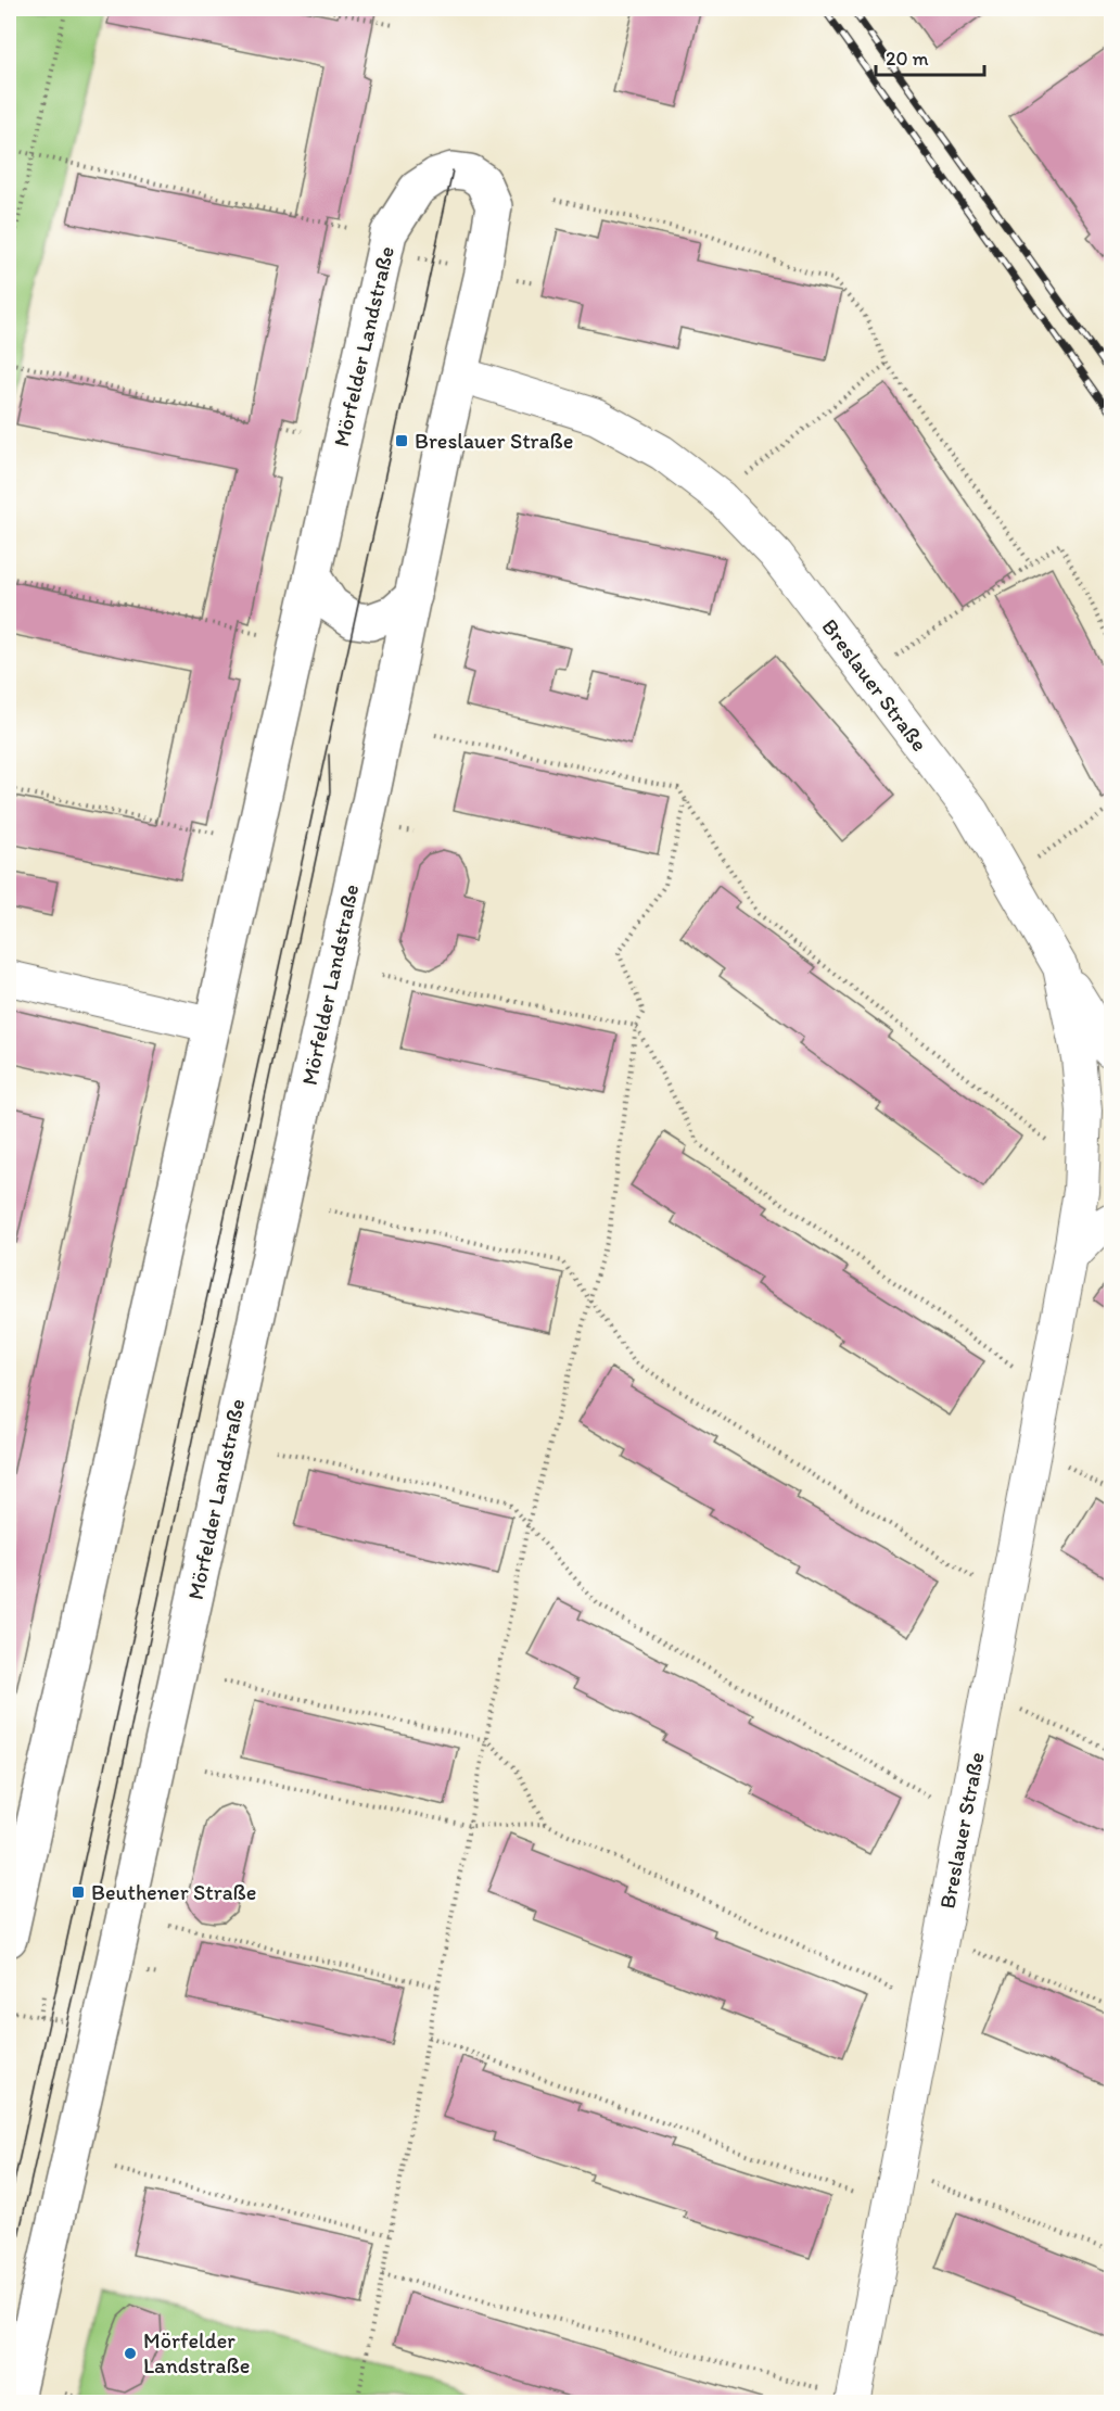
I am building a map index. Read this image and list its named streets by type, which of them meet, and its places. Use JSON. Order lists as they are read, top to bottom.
{
  "streets": {
    "main road": ["Mörfelder Landstraße"],
    "street": ["Breslauer Straße"]
  },
  "crossings": [
    ["Mörfelder Landstraße", "Breslauer Straße"]
  ],
  "places": {
    "transit": ["Breslauer Straße", "Beuthener Straße"],
    "other": ["Mörfelder Landstraße"]
  },
  "scale_bar": "20 m"
}
